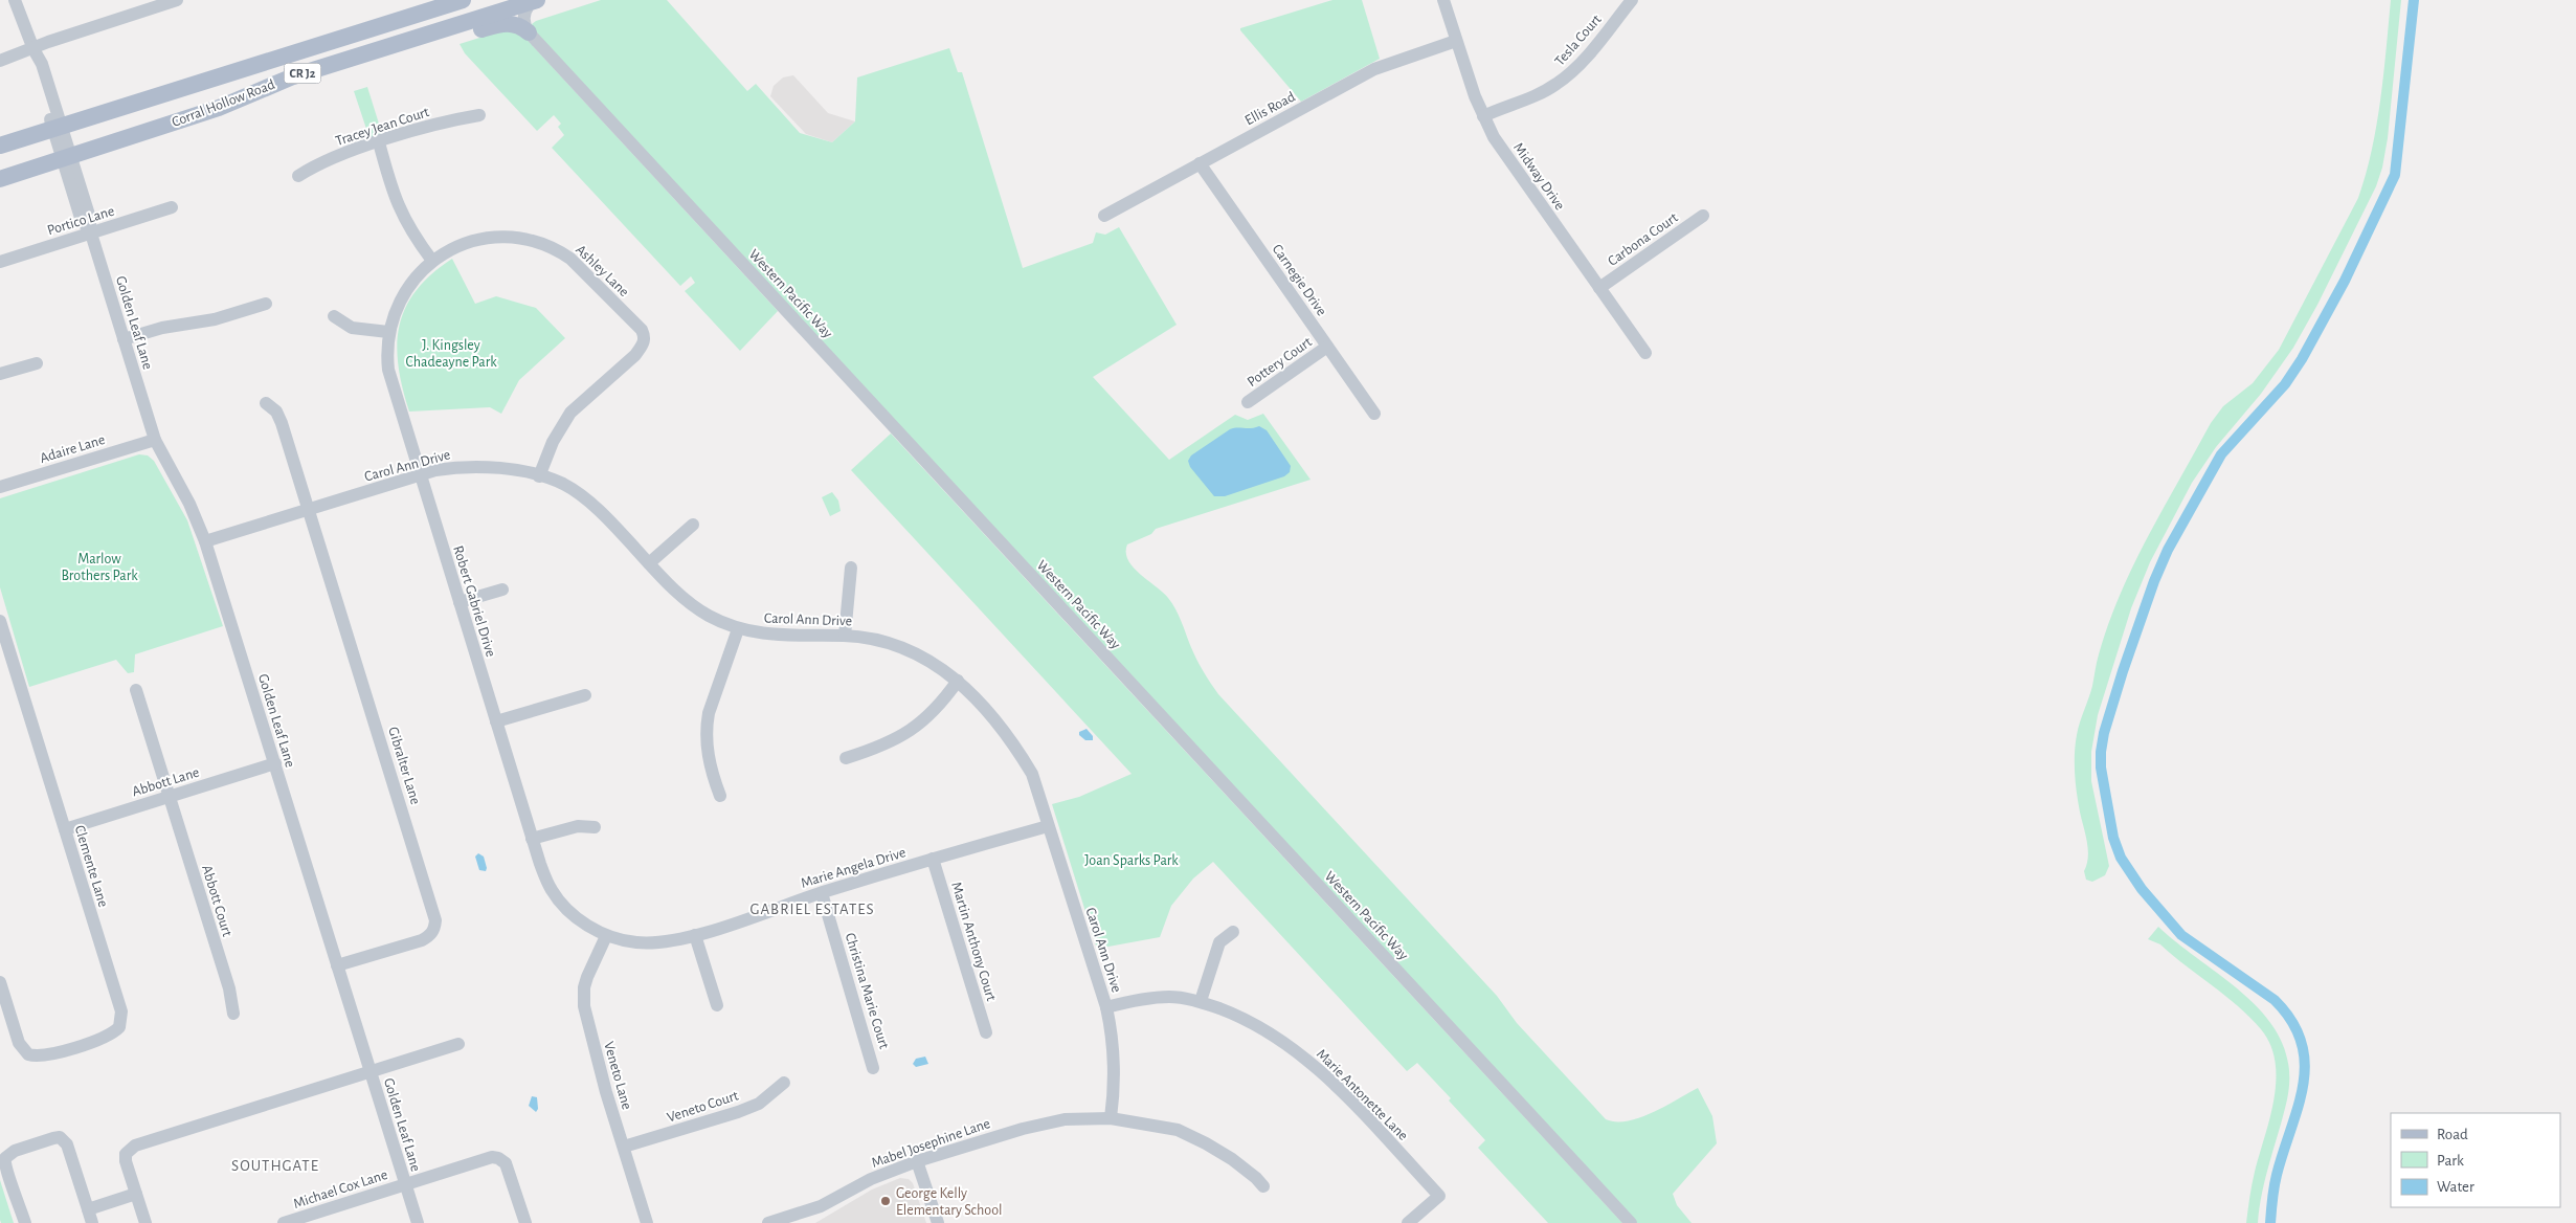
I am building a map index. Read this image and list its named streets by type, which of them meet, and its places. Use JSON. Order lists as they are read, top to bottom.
{
  "streets": {
    "main road": ["CR J2", "Corral Hollow Road"],
    "street": [
      "Tesla Court",
      "Ellis Road",
      "Tracey Jean Court",
      "Midway Drive",
      "Portico Lane",
      "Carbona Court",
      "Ashley Lane",
      "Carnegie Drive",
      "Western Pacific Way",
      "Golden Leaf Lane",
      "Pottery Court",
      "Adaire Lane",
      "Carol Ann Drive",
      "Robert Gabriel Drive",
      "Gibralter Lane",
      "Abbott Lane",
      "Clemente Lane",
      "Marie Angela Drive",
      "Abbott Court",
      "Martin Anthony Court",
      "Christina Marie Court",
      "Veneto Lane",
      "Marie Antonette Lane",
      "Veneto Court",
      "Mabel Josephine Lane",
      "Michael Cox Lane"
    ]
  },
  "crossings": [
    ["Tesla Court", "Midway Drive"],
    ["Corral Hollow Road", "Golden Leaf Lane"],
    ["Ellis Road", "Midway Drive"],
    ["Ellis Road", "Carnegie Drive"],
    ["Midway Drive", "Carbona Court"],
    ["Portico Lane", "Golden Leaf Lane"],
    ["Ashley Lane", "Carol Ann Drive"],
    ["Ashley Lane", "Robert Gabriel Drive"],
    ["Carnegie Drive", "Pottery Court"],
    ["Golden Leaf Lane", "Adaire Lane"],
    ["Golden Leaf Lane", "Carol Ann Drive"],
    ["Golden Leaf Lane", "Gibralter Lane"],
    ["Golden Leaf Lane", "Abbott Lane"],
    ["Golden Leaf Lane", "Michael Cox Lane"],
    ["Carol Ann Drive", "Robert Gabriel Drive"],
    ["Carol Ann Drive", "Gibralter Lane"],
    ["Carol Ann Drive", "Marie Angela Drive"],
    ["Carol Ann Drive", "Marie Antonette Lane"],
    ["Carol Ann Drive", "Mabel Josephine Lane"],
    ["Robert Gabriel Drive", "Marie Angela Drive"],
    ["Robert Gabriel Drive", "Veneto Lane"],
    ["Abbott Lane", "Clemente Lane"],
    ["Abbott Lane", "Abbott Court"],
    ["Marie Angela Drive", "Martin Anthony Court"],
    ["Marie Angela Drive", "Christina Marie Court"],
    ["Marie Angela Drive", "Veneto Lane"],
    ["Veneto Lane", "Veneto Court"]
  ],
  "districts": ["GABRIEL ESTATES", "SOUTHGATE"],
  "parks": ["J. Kingsley Chadeayne Park", "Marlow Brothers Park", "Joan Sparks Park"],
  "places": ["George Kelly Elementary School"],
  "legend": ["Road", "Park", "Water"]
}
